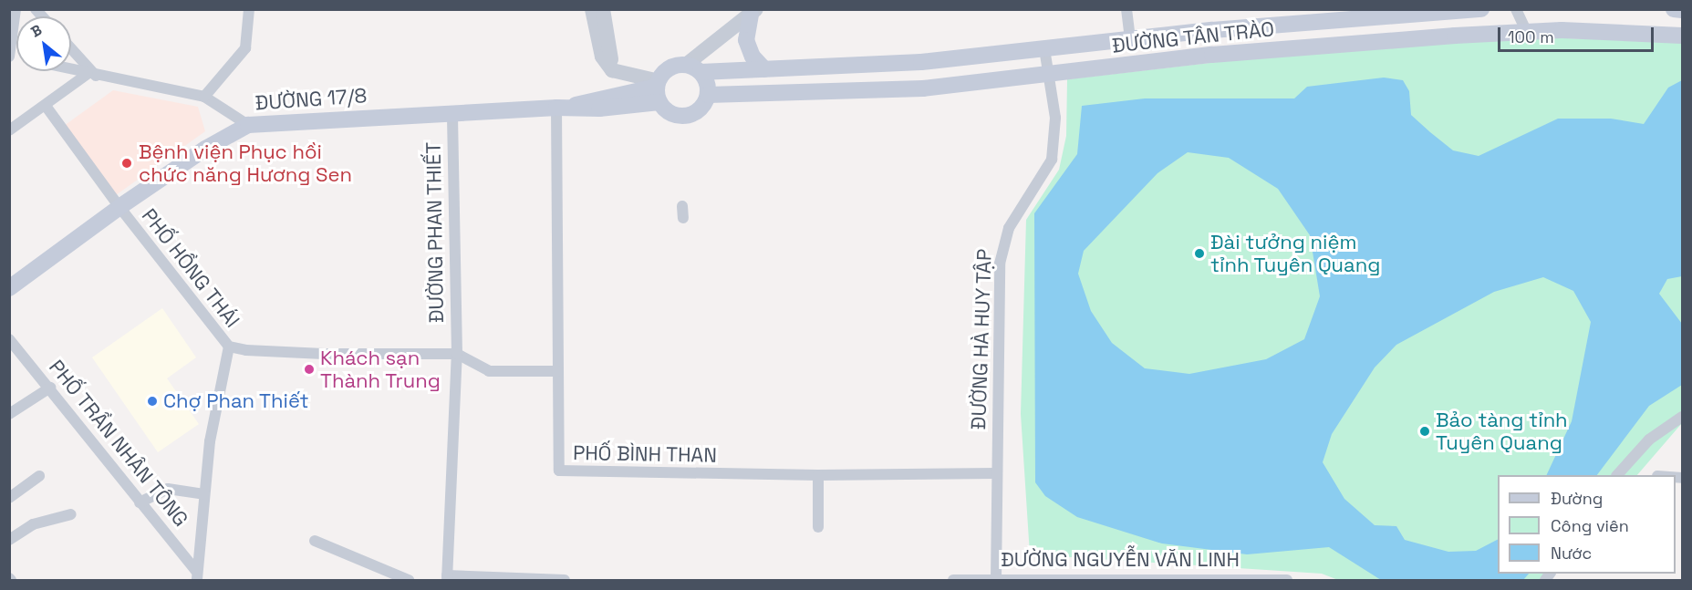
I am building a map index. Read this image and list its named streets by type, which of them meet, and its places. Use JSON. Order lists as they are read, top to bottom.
{
  "streets": {
    "main road": ["ĐƯỜNG TÂN TRÀO", "ĐƯỜNG 17/8"],
    "street": [
      "ĐƯỜNG PHAN THIẾT",
      "PHỐ HỒNG THÁI",
      "ĐƯỜNG HÀ HUY TẬP",
      "PHỐ TRẦN NHÂN TÔNG",
      "PHỐ BÌNH THAN",
      "ĐƯỜNG NGUYỄN VĂN LINH"
    ]
  },
  "crossings": [
    ["ĐƯỜNG TÂN TRÀO", "ĐƯỜNG 17/8"],
    ["ĐƯỜNG TÂN TRÀO", "ĐƯỜNG HÀ HUY TẬP"],
    ["ĐƯỜNG 17/8", "ĐƯỜNG PHAN THIẾT"],
    ["ĐƯỜNG 17/8", "PHỐ HỒNG THÁI"],
    ["ĐƯỜNG 17/8", "PHỐ BÌNH THAN"],
    ["PHỐ HỒNG THÁI", "PHỐ TRẦN NHÂN TÔNG"],
    ["ĐƯỜNG HÀ HUY TẬP", "PHỐ BÌNH THAN"],
    ["ĐƯỜNG HÀ HUY TẬP", "ĐƯỜNG NGUYỄN VĂN LINH"]
  ],
  "places": [
    "Bệnh viện Phục hồi chức năng Hương Sen",
    "Đài tưởng niệm tỉnh Tuyên Quang",
    "Khách sạn Thành Trung",
    "Chợ Phan Thiết",
    "Bảo tàng tỉnh Tuyên Quang"
  ],
  "legend": ["Đường", "Công viên", "Nước"],
  "scale_bar": "100 m",
  "north": "top left"
}
